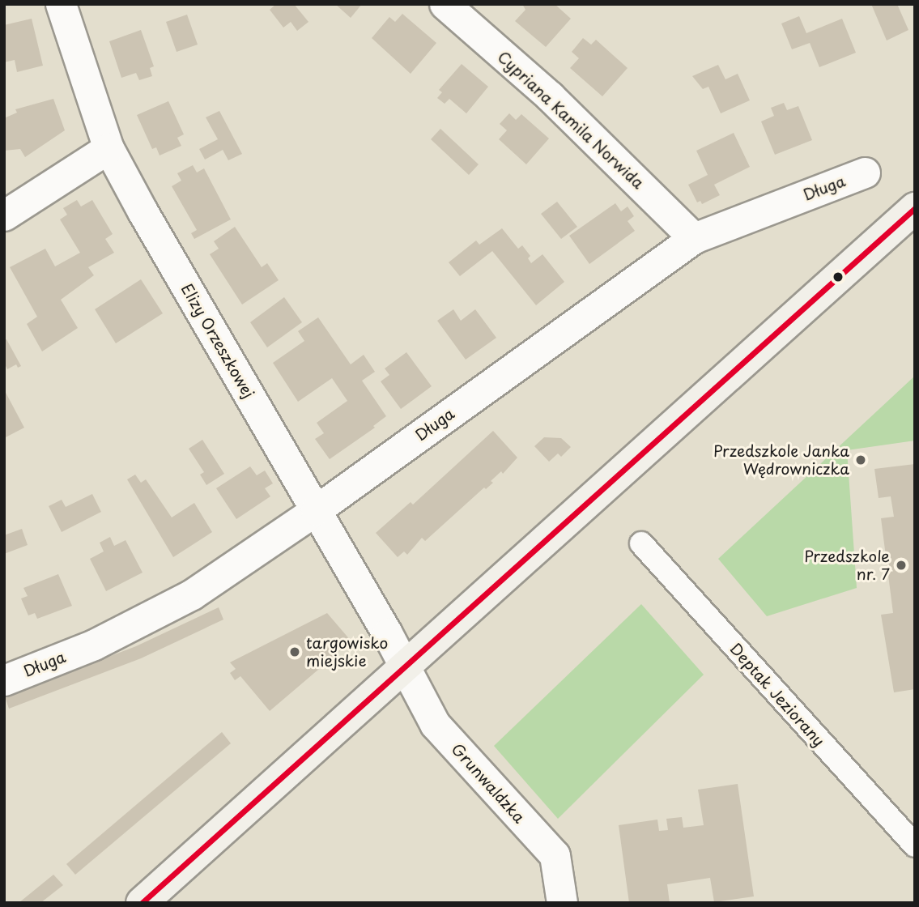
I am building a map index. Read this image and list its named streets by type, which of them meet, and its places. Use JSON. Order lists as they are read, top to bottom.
{
  "streets": {
    "street": [
      "Cypriana Kamila Norwida",
      "Długa",
      "Elizy Orzeszkowej",
      "Deptak Jeziorany",
      "Grunwaldzka"
    ]
  },
  "crossings": [
    ["Cypriana Kamila Norwida", "Długa"],
    ["Długa", "Elizy Orzeszkowej"],
    ["Elizy Orzeszkowej", "Grunwaldzka"]
  ],
  "places": ["Przedszkole Janka Wędrowniczka", "Przedszkole nr. 7", "targowisko miejskie"]
}
